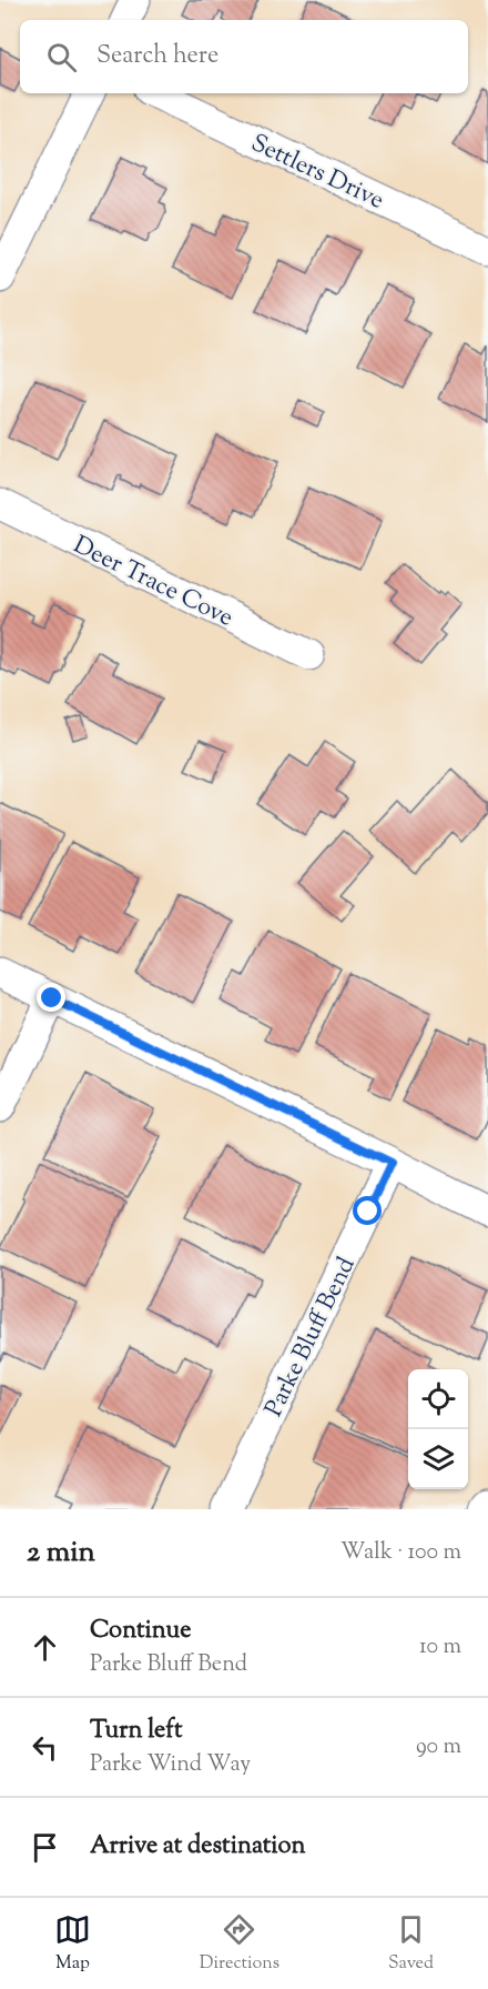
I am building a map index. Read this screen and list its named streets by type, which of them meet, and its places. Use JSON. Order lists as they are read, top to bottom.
{
  "streets": {
    "street": ["Settlers Drive", "Deer Trace Cove", "Parke Bluff Bend"]
  },
  "page": {
    "search": "Search here",
    "heading": ["2 min", "Walk · 100 m"],
    "list": [
      ["Continue", "Parke Bluff Bend", "10 m"],
      ["Turn left", "Parke Wind Way", "90 m"],
      "Arrive at destination"
    ],
    "nav": ["Map", "Directions", "Saved"]
  }
}
